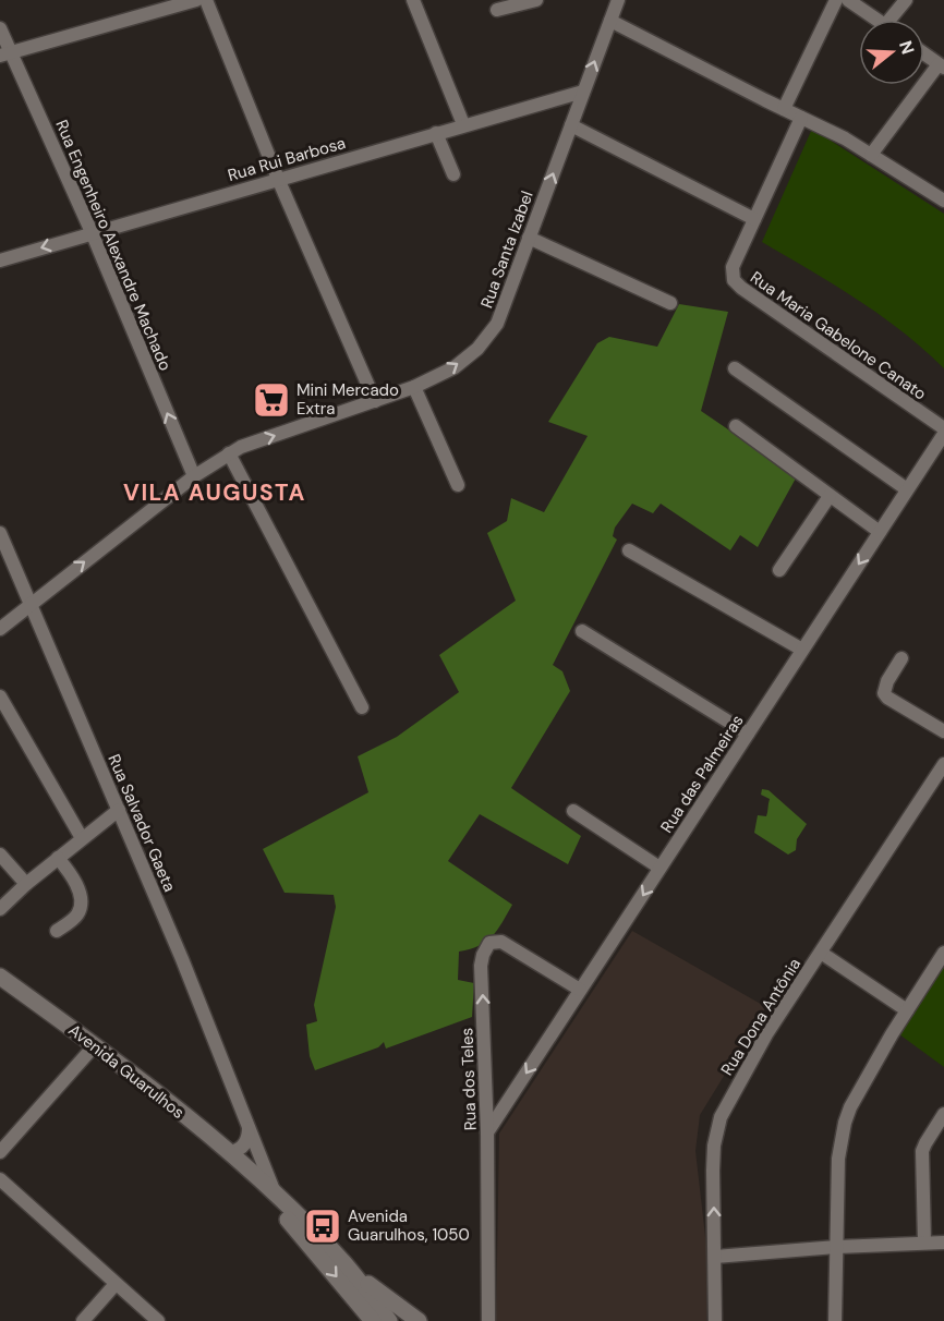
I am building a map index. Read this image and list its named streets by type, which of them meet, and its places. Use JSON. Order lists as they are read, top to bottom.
{
  "streets": {
    "main road": ["Avenida Guarulhos"],
    "street": [
      "Rua Rui Barbosa",
      "Rua Engenheiro Alexandre Machado",
      "Rua Santa Izabel",
      "Rua Maria Gabelone Canato",
      "Rua das Palmeiras",
      "Rua Salvador Gaeta",
      "Rua Dona Antônia",
      "Rua dos Teles"
    ]
  },
  "crossings": [
    ["Rua Rui Barbosa", "Rua Engenheiro Alexandre Machado"],
    ["Rua Rui Barbosa", "Rua Santa Izabel"],
    ["Rua Engenheiro Alexandre Machado", "Rua Santa Izabel"],
    ["Rua Santa Izabel", "Rua Salvador Gaeta"],
    ["Rua das Palmeiras", "Rua dos Teles"],
    ["Rua Salvador Gaeta", "Avenida Guarulhos"]
  ],
  "one_way": ["Rua Engenheiro Alexandre Machado", "Rua Santa Izabel", "Rua das Palmeiras"],
  "districts": ["VILA AUGUSTA"],
  "places": {
    "supermarket": ["Mini Mercado Extra"],
    "bus stop": ["Avenida Guarulhos, 1050"]
  },
  "north": "right"
}
